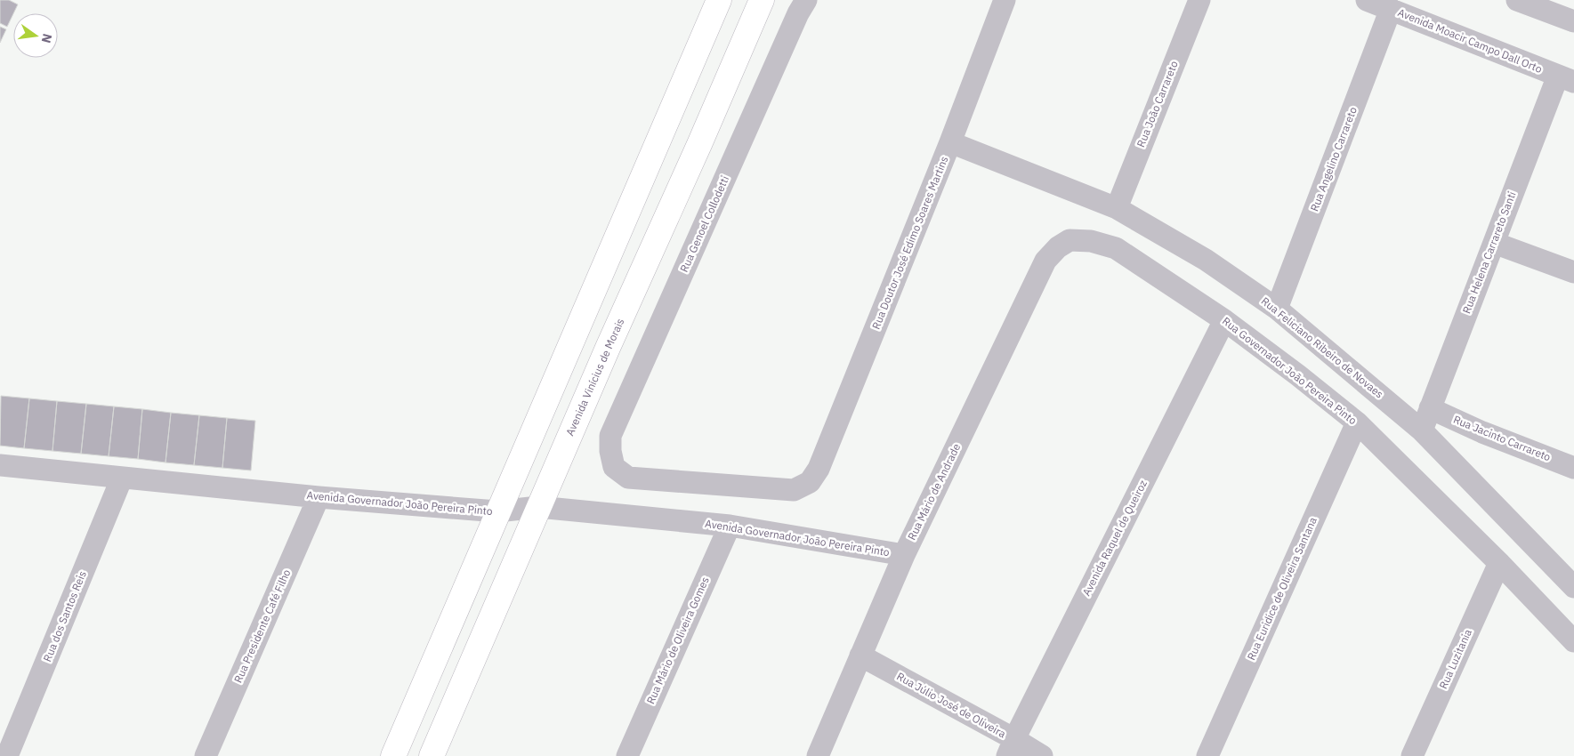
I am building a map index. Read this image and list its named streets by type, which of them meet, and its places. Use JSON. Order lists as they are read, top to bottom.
{
  "streets": {
    "street": [
      "Avenida Moacir Campo Dall Orto",
      "Rua João Carrareto",
      "Rua Angelino Carrareto",
      "Rua Genoel Collodetti",
      "Rua Doutor José Edimo Soares Martins",
      "Rua Helena Carrareto Santi",
      "Rua Feliciano Ribeiro de Novaes",
      "Rua Governador João Pereira Pinto",
      "Avenida Vinícius de Morais",
      "Rua Jacinto Carrareto",
      "Rua Mário de Andrade",
      "Avenida Governador João Pereira Pinto",
      "Avenida Raquel de Queiroz",
      "Rua Euridice de Oliveira Santana",
      "Rua dos Santos Reis",
      "Rua Presidente Café Filho",
      "Rua Mário de Oliveira Gomes",
      "Rua Luzitania",
      "Rua Júlio José de Oliveira"
    ]
  },
  "crossings": [
    ["Avenida Moacir Campo Dall Orto", "Rua Angelino Carrareto"],
    ["Avenida Moacir Campo Dall Orto", "Rua Helena Carrareto Santi"],
    ["Rua João Carrareto", "Rua Feliciano Ribeiro de Novaes"],
    ["Rua Angelino Carrareto", "Rua Feliciano Ribeiro de Novaes"],
    ["Rua Genoel Collodetti", "Rua Doutor José Edimo Soares Martins"],
    ["Rua Doutor José Edimo Soares Martins", "Rua Feliciano Ribeiro de Novaes"],
    ["Rua Helena Carrareto Santi", "Rua Feliciano Ribeiro de Novaes"],
    ["Rua Helena Carrareto Santi", "Rua Jacinto Carrareto"],
    ["Rua Governador João Pereira Pinto", "Rua Mário de Andrade"],
    ["Rua Governador João Pereira Pinto", "Avenida Raquel de Queiroz"],
    ["Rua Governador João Pereira Pinto", "Rua Euridice de Oliveira Santana"],
    ["Rua Governador João Pereira Pinto", "Rua Luzitania"],
    ["Avenida Vinícius de Morais", "Avenida Governador João Pereira Pinto"],
    ["Rua Mário de Andrade", "Avenida Governador João Pereira Pinto"],
    ["Rua Mário de Andrade", "Rua Júlio José de Oliveira"],
    ["Avenida Governador João Pereira Pinto", "Rua dos Santos Reis"],
    ["Avenida Governador João Pereira Pinto", "Rua Presidente Café Filho"],
    ["Avenida Governador João Pereira Pinto", "Rua Mário de Oliveira Gomes"],
    ["Avenida Raquel de Queiroz", "Rua Júlio José de Oliveira"]
  ],
  "north": "right"
}
